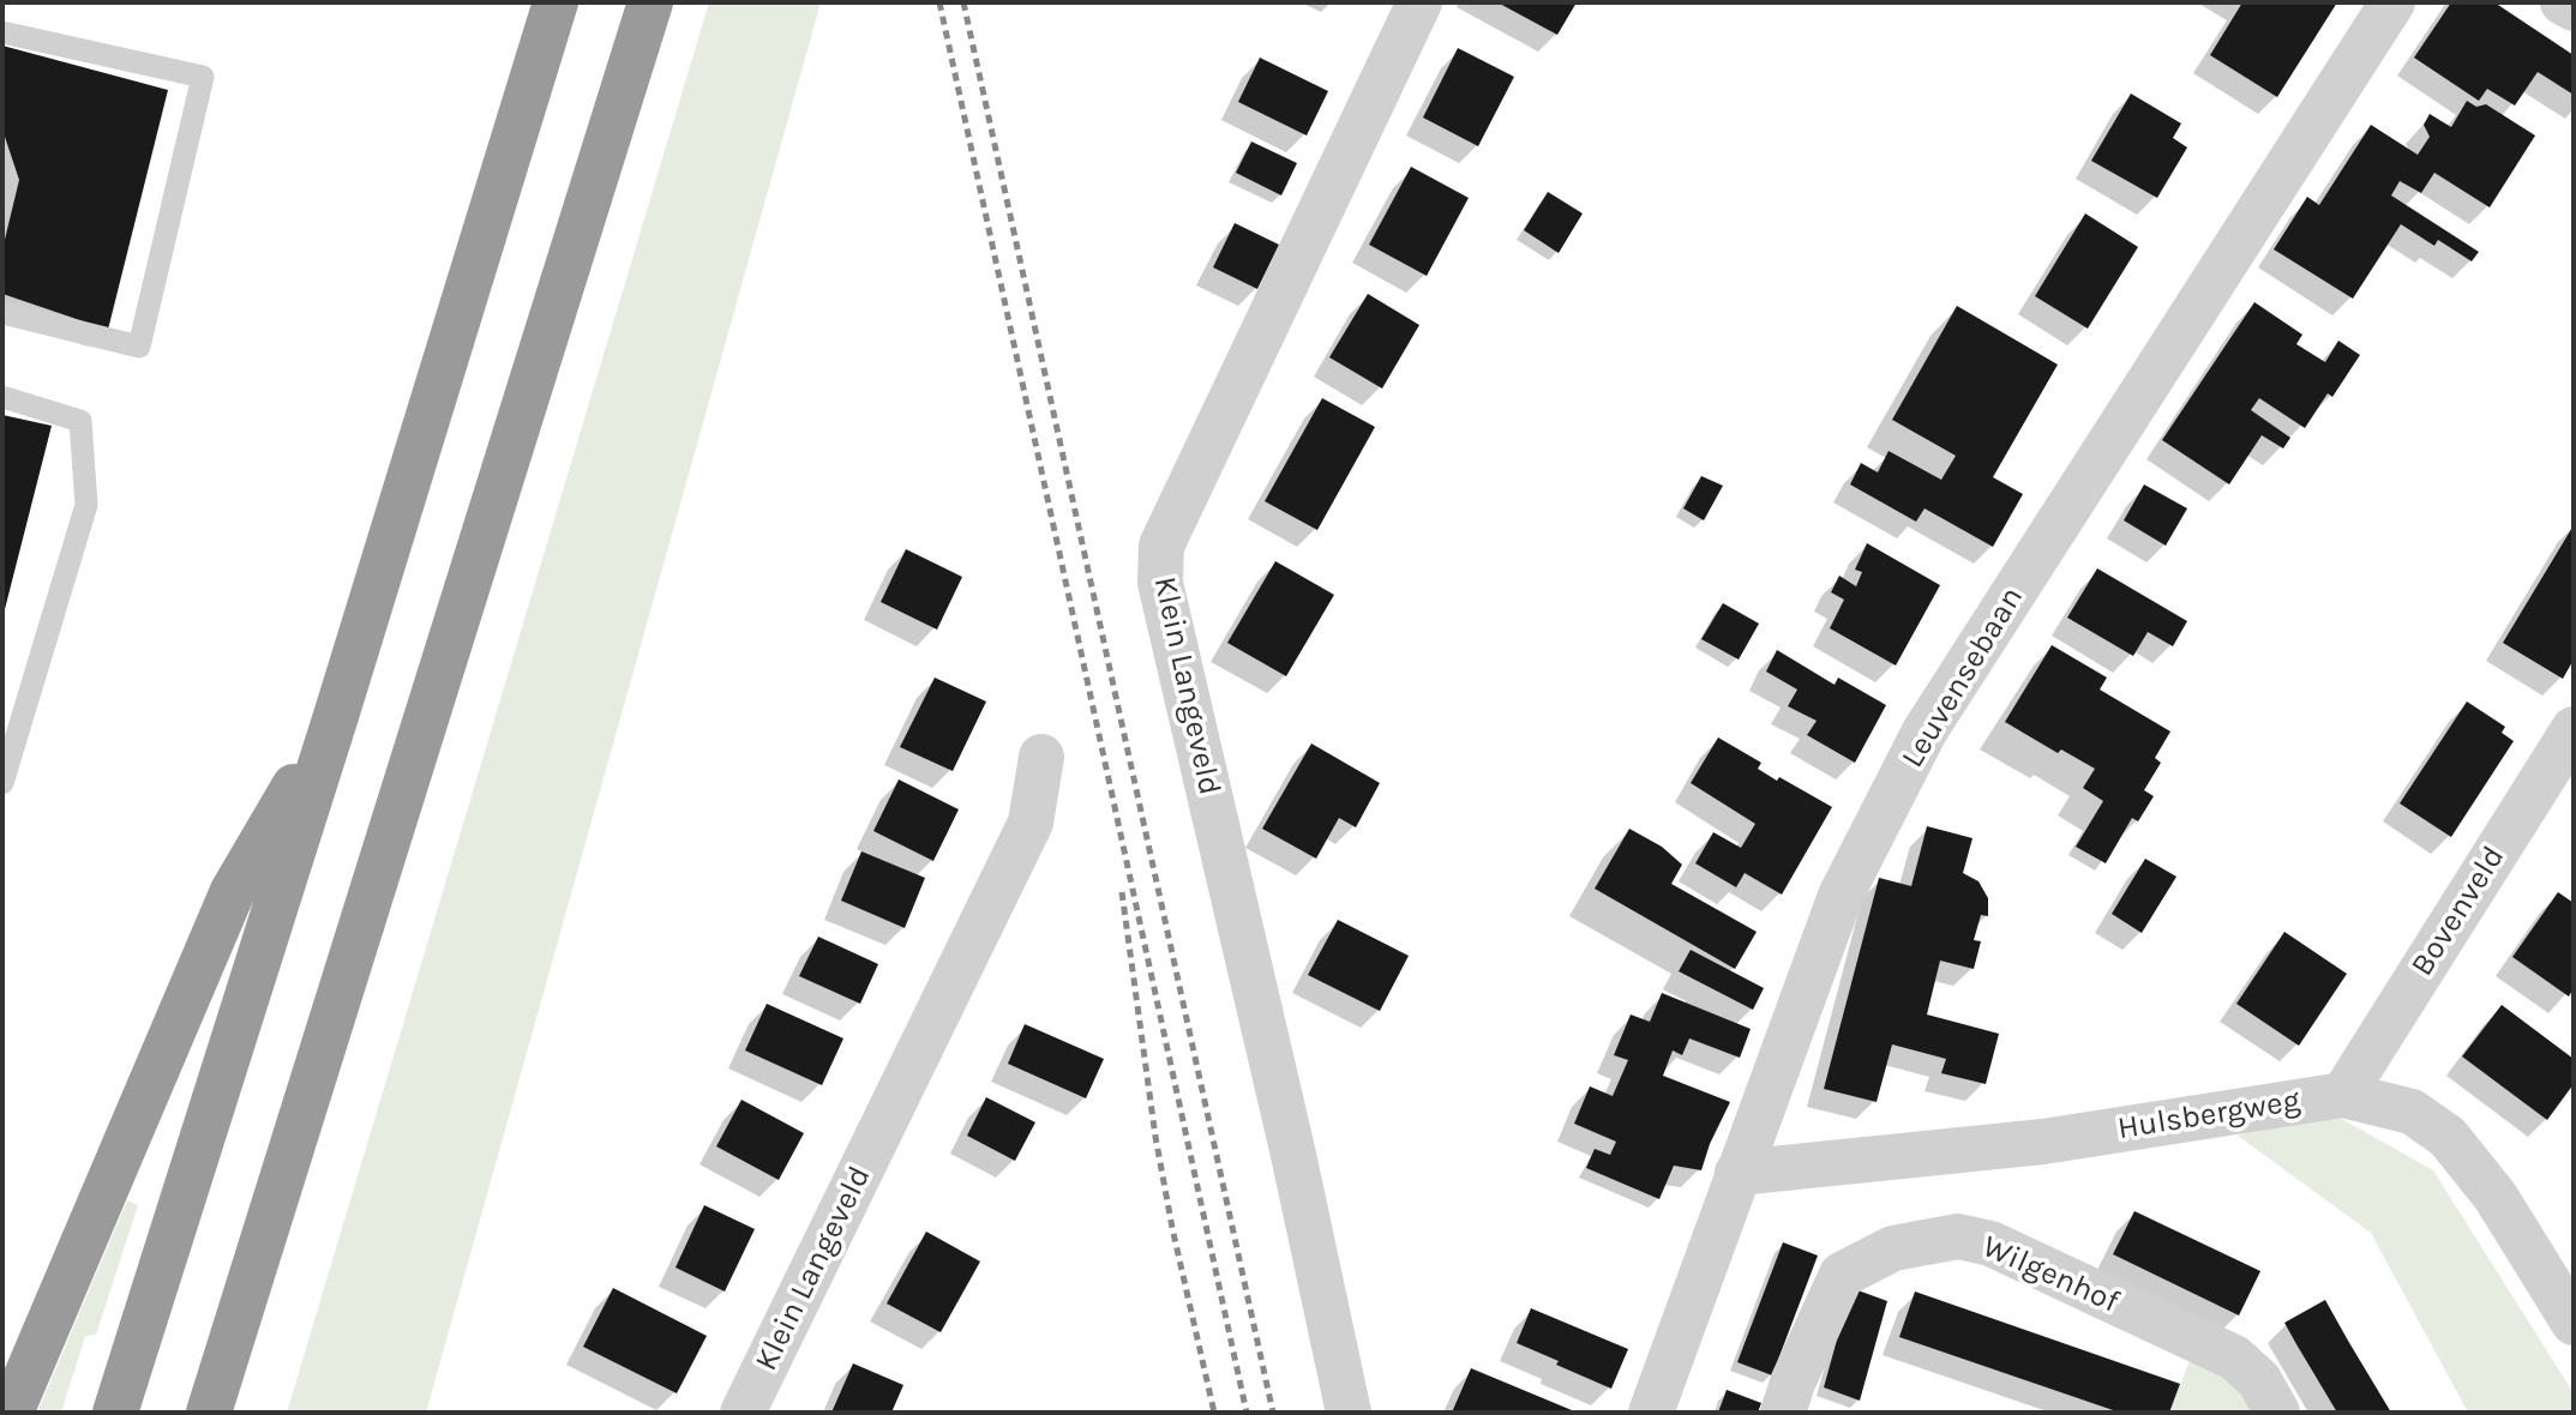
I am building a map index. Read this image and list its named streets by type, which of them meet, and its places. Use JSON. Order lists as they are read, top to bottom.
{
  "streets": {
    "street": [
      "Leuvensebaan",
      "Klein Langeveld",
      "Bovenveld",
      "Hulsbergweg",
      "Wilgenhof"
    ]
  },
  "crossings": [
    ["Leuvensebaan", "Hulsbergweg"],
    ["Bovenveld", "Hulsbergweg"]
  ]
}
